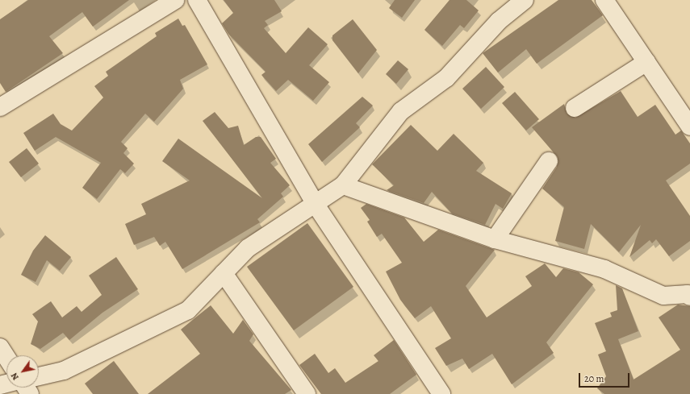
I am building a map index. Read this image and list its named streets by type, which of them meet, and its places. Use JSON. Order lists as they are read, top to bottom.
{
  "scale_bar": "20 m",
  "north": "bottom left"
}
